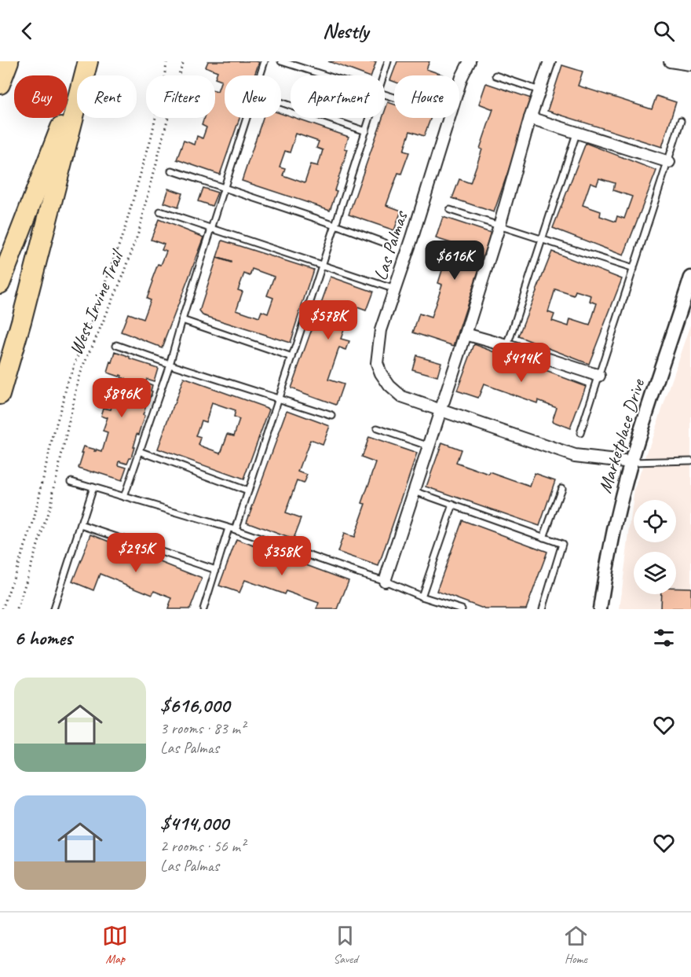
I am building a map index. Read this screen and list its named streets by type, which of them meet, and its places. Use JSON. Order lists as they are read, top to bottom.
{
  "streets": {
    "street": ["Las Palmas", "Marketplace Drive"],
    "path": ["West Irvine Trail"]
  },
  "crossings": [
    ["Las Palmas", "Marketplace Drive"]
  ],
  "page": {
    "header": "Nestly",
    "chip": [
      "Buy",
      "Rent",
      "Filters",
      "New",
      "Apartment",
      "House"
    ],
    "price": [
      "$616K",
      "$578K",
      "$414K",
      "$896K",
      "$295K",
      "$358K"
    ],
    "heading": "6 homes",
    "list": [
      {
        "name": "$616,000",
        "note": "3 rooms · 83 m² · Las Palmas"
      },
      {
        "name": "$414,000",
        "note": "2 rooms · 56 m² · Las Palmas"
      }
    ],
    "tabs": ["Map", "Saved", "Home"]
  }
}
